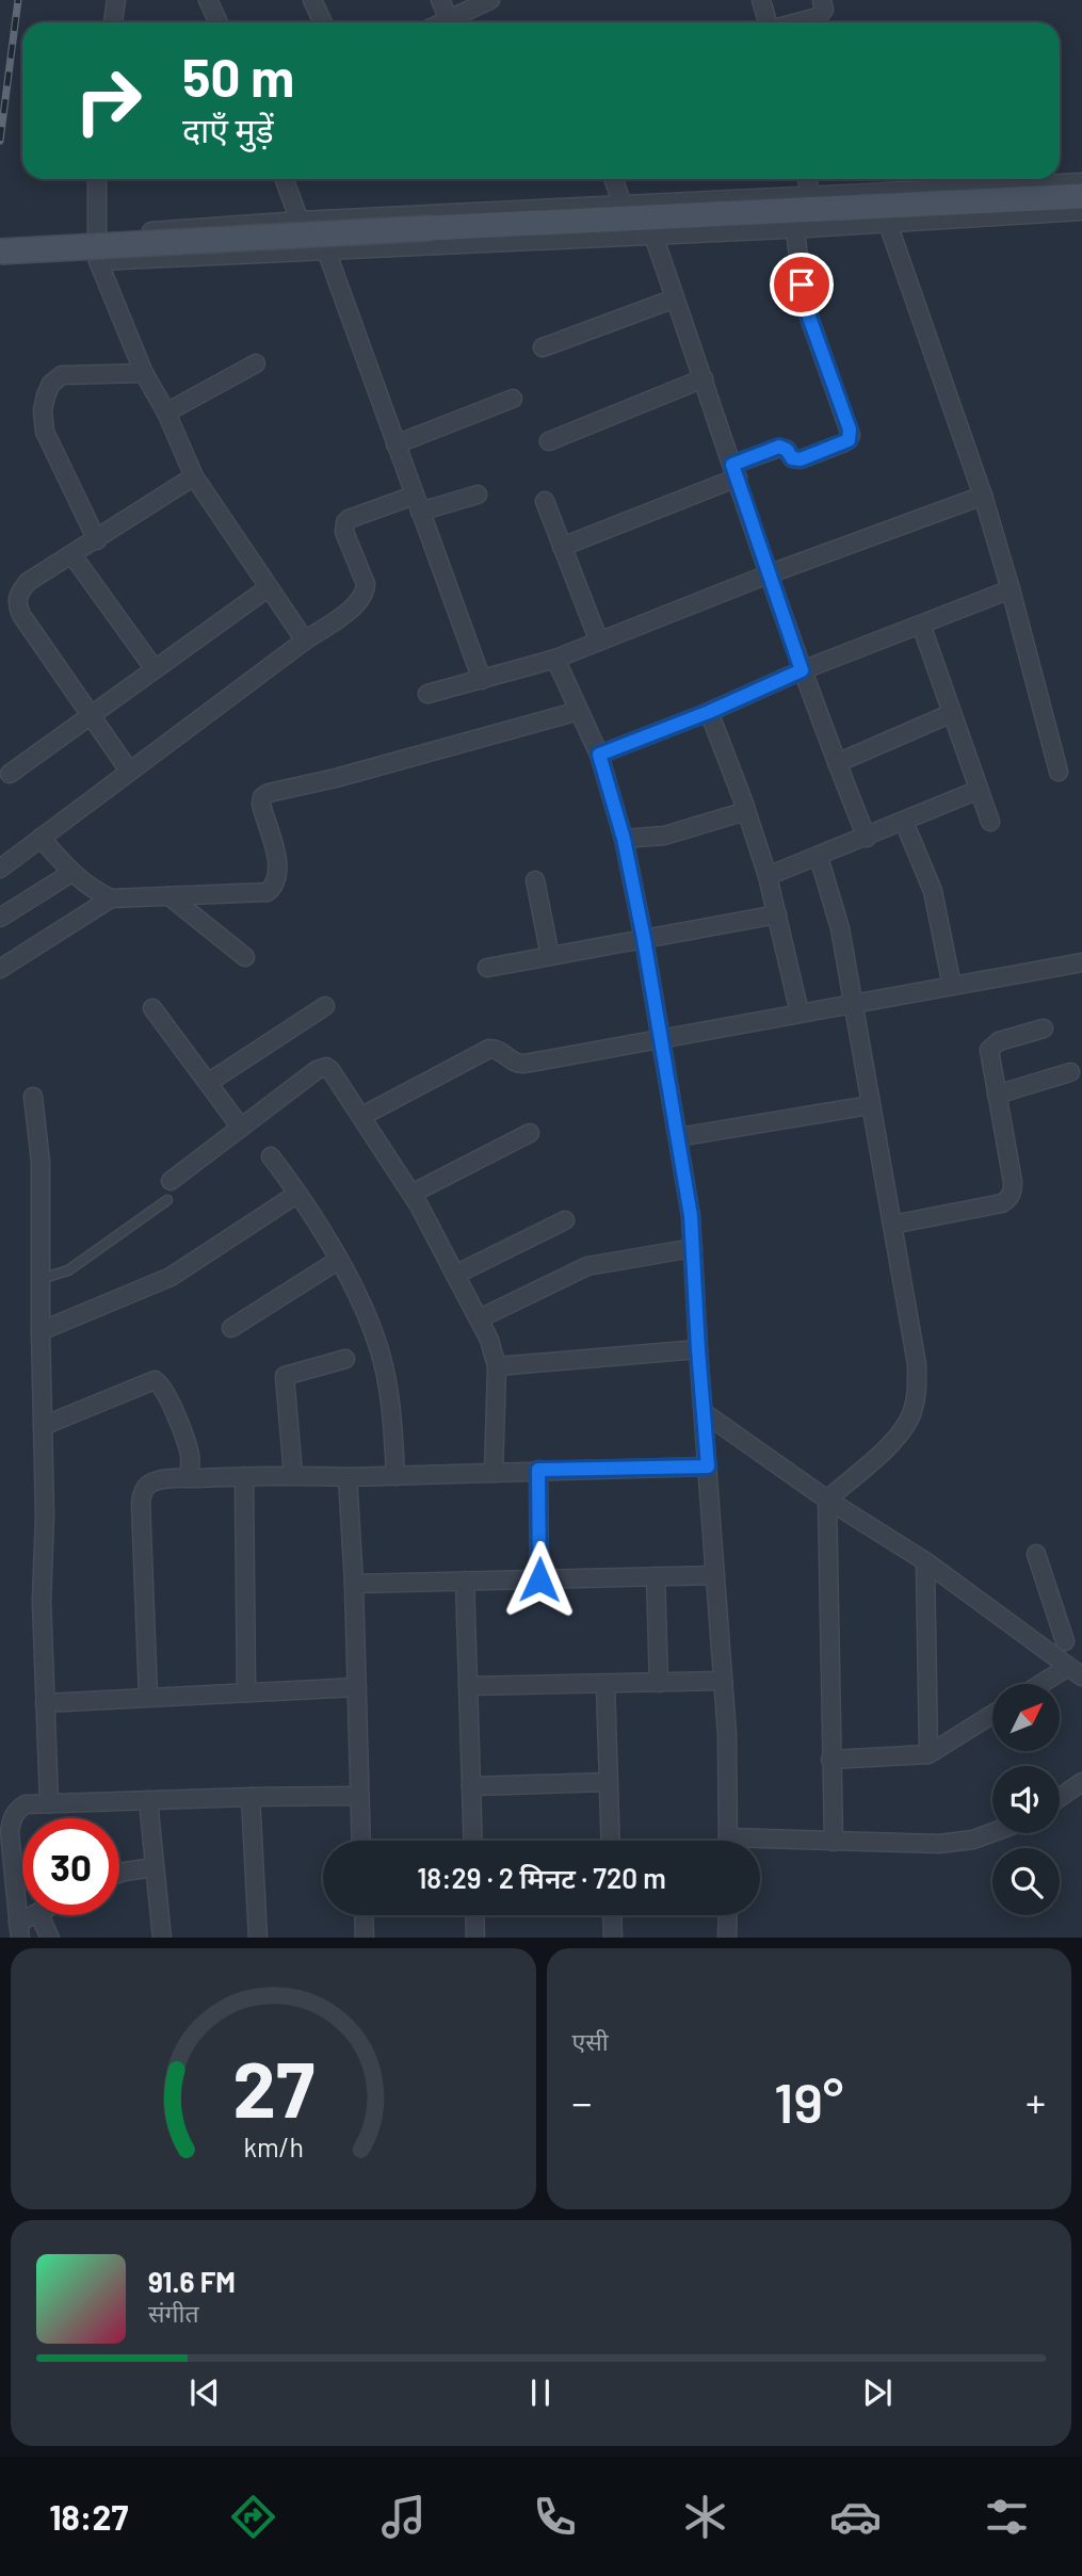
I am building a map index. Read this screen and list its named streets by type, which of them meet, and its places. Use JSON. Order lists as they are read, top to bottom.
{
  "north": "top right",
  "page": {
    "turn": ["50 m", "दाएँ मुड़ें"],
    "limit": "30",
    "trip": "18:29 · 2 मिनट · 720 m",
    "tile": "एसी",
    "heat": ["−", "19°", "+"],
    "song": ["91.6 FM", "संगीत"],
    "tabs": "18:27",
    "gauge": ["27", "km/h"]
  }
}
